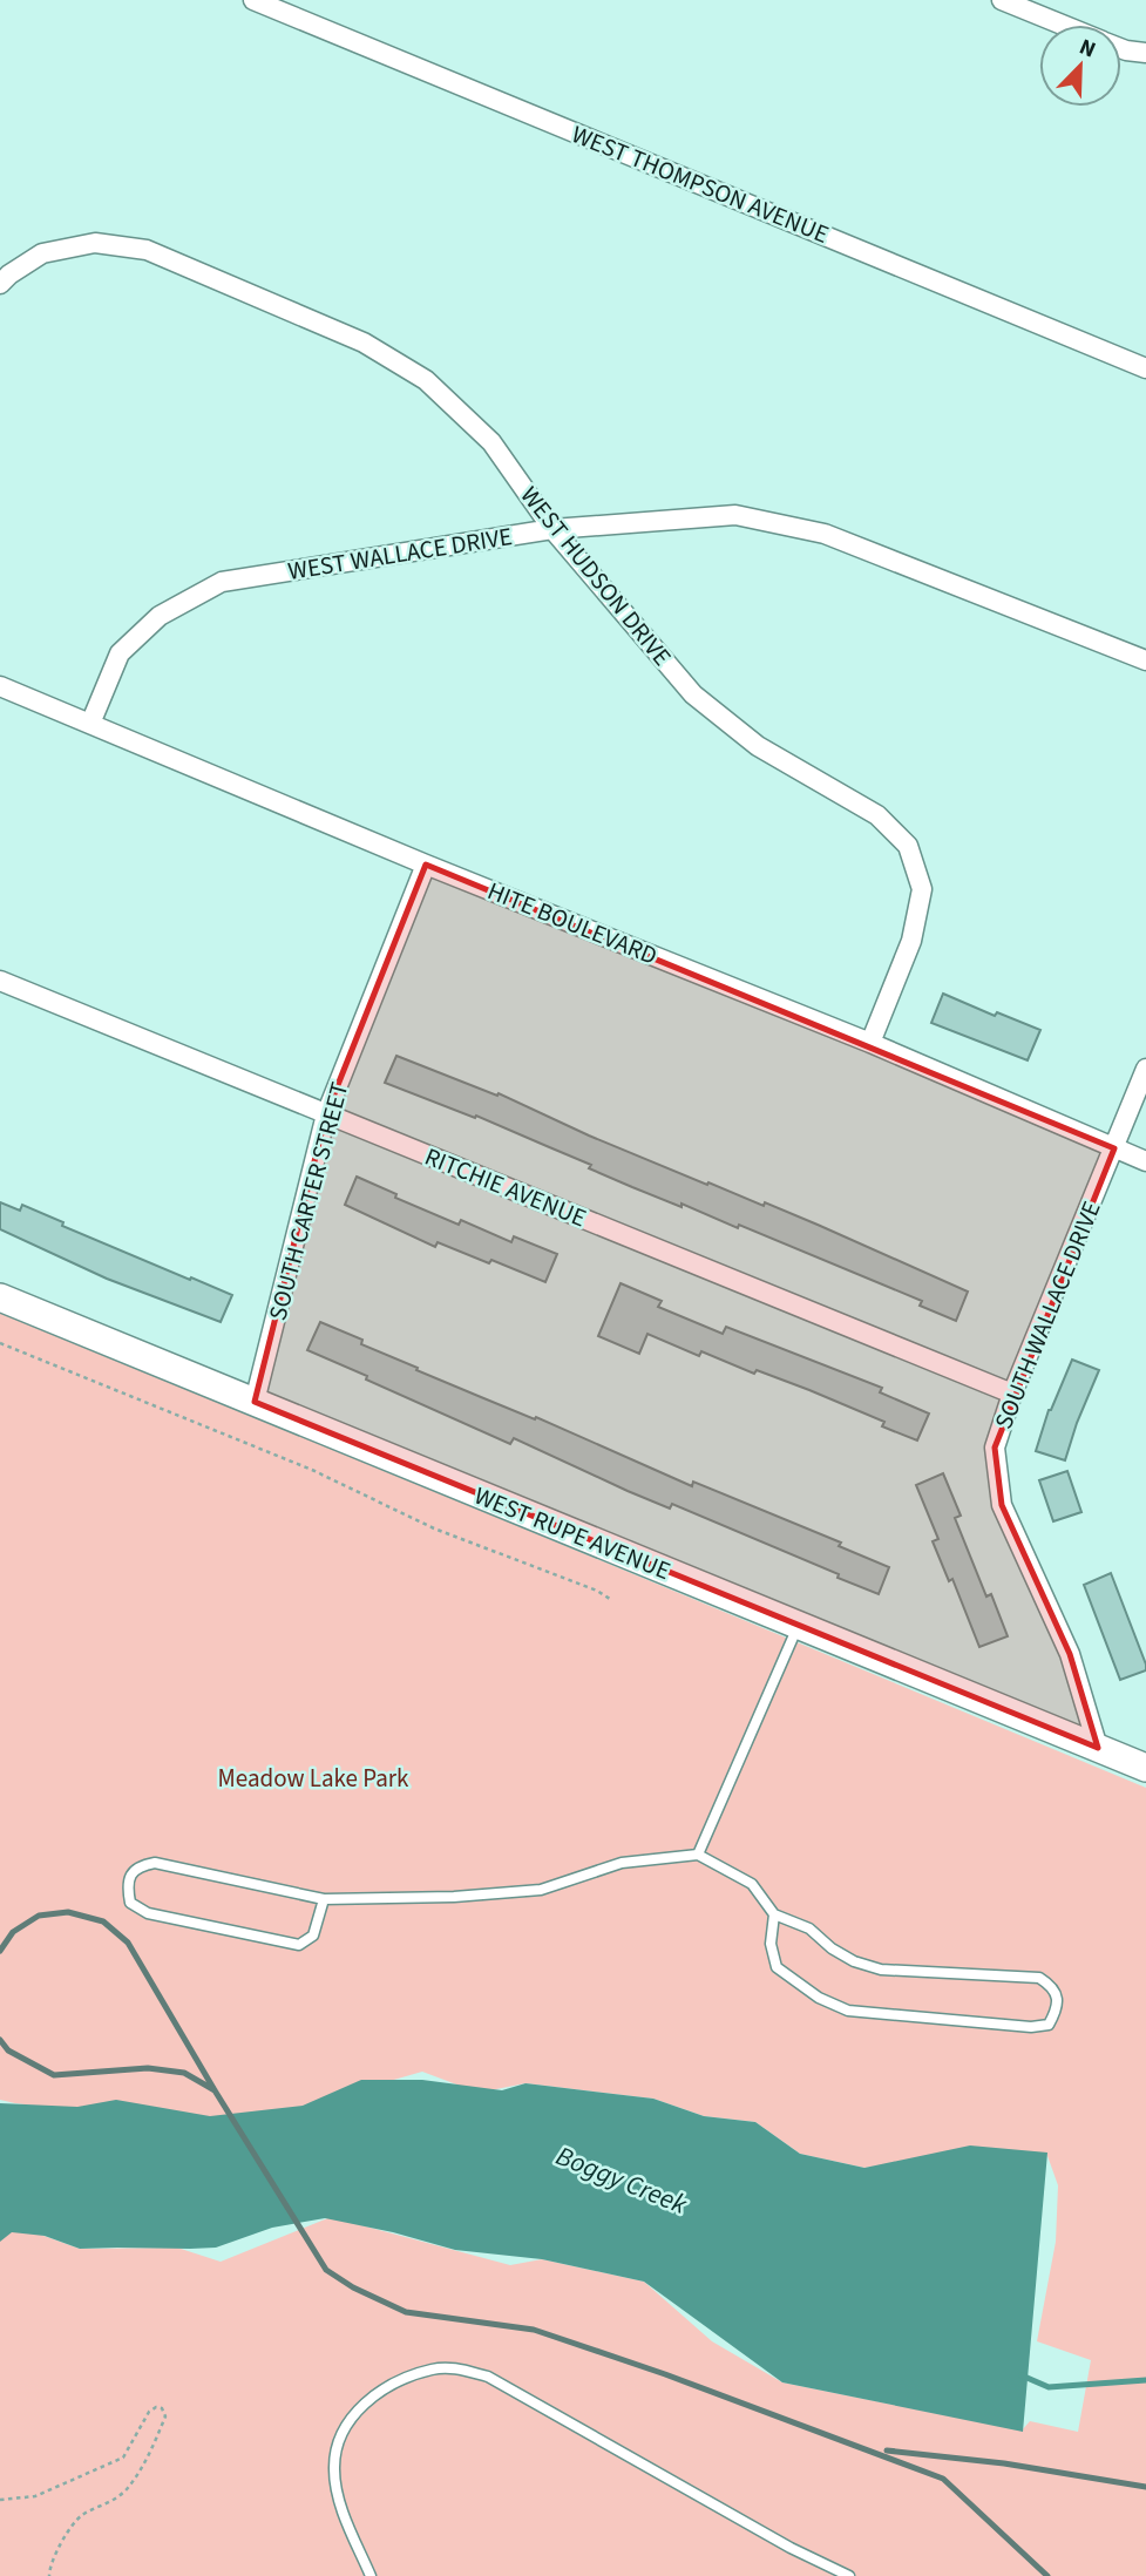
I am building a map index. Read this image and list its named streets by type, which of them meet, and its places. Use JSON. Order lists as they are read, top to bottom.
{
  "streets": {
    "street": [
      "WEST THOMPSON AVENUE",
      "WEST WALLACE DRIVE",
      "WEST HUDSON DRIVE",
      "HITE BOULEVARD",
      "RITCHIE AVENUE",
      "SOUTH CARTER STREET",
      "SOUTH WALLACE DRIVE",
      "WEST RUPE AVENUE"
    ]
  },
  "crossings": [
    ["WEST WALLACE DRIVE", "WEST HUDSON DRIVE"],
    ["WEST WALLACE DRIVE", "HITE BOULEVARD"],
    ["WEST HUDSON DRIVE", "HITE BOULEVARD"],
    ["HITE BOULEVARD", "SOUTH CARTER STREET"],
    ["HITE BOULEVARD", "SOUTH WALLACE DRIVE"],
    ["RITCHIE AVENUE", "SOUTH CARTER STREET"],
    ["RITCHIE AVENUE", "SOUTH WALLACE DRIVE"],
    ["SOUTH CARTER STREET", "WEST RUPE AVENUE"],
    ["SOUTH WALLACE DRIVE", "WEST RUPE AVENUE"]
  ],
  "water": ["Boggy Creek"],
  "parks": ["Meadow Lake Park"],
  "north": "top right"
}
